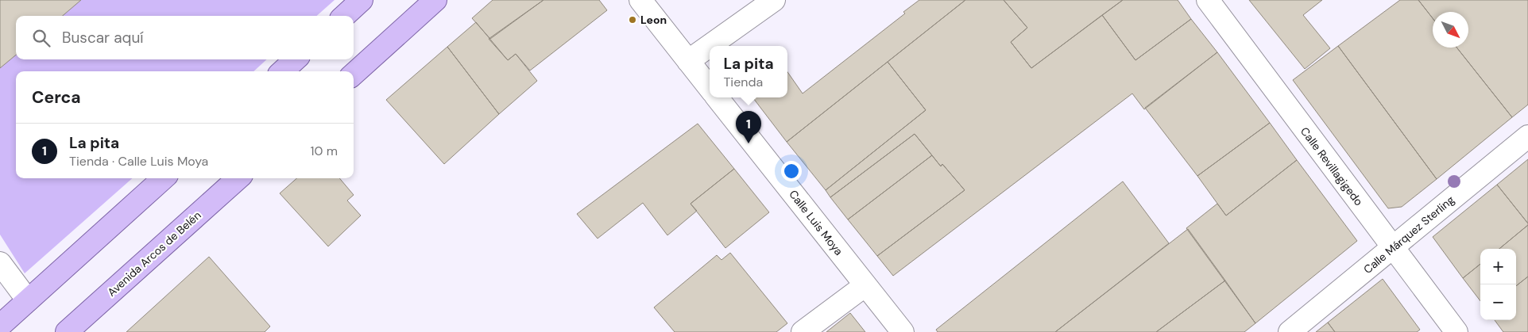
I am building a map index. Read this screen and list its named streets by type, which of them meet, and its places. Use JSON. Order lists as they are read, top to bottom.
{
  "streets": {
    "main road": ["Avenida Arcos de Belén"],
    "street": ["Calle Revillagigedo", "Calle Luis Moya", "Calle Márquez Sterling"]
  },
  "crossings": [
    ["Calle Revillagigedo", "Calle Márquez Sterling"]
  ],
  "places": ["Leon"],
  "north": "bottom right",
  "page": {
    "search": "Buscar aquí",
    "popup": ["La pita", "Tienda"],
    "heading": "Cerca",
    "pins": "1",
    "list": [
      {
        "mark": "1",
        "name": "La pita",
        "note": "Tienda · Calle Luis Moya",
        "value": "10 m"
      }
    ],
    "map_buttons": ["+", "−"]
  }
}
